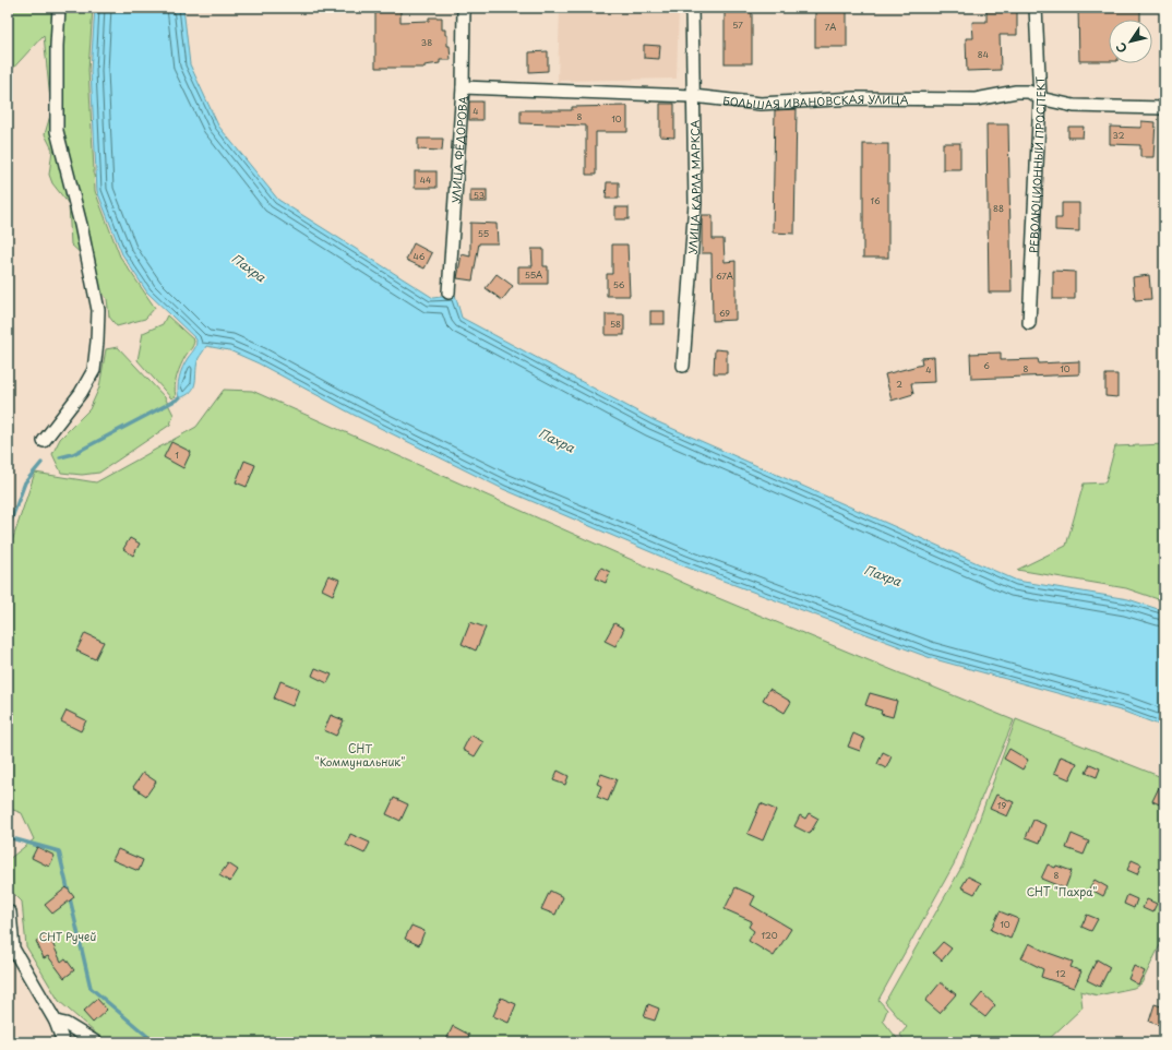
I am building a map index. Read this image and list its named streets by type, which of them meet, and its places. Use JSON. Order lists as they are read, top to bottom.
{
  "streets": {
    "street": [
      "БОЛЬШАЯ ИВАНОВСКАЯ УЛИЦА",
      "УЛИЦА ФЁДОРОВА",
      "РЕВОЛЮЦИОННЫЙ ПРОСПЕКТ",
      "УЛИЦА КАРЛА МАРКСА"
    ]
  },
  "crossings": [
    ["БОЛЬШАЯ ИВАНОВСКАЯ УЛИЦА", "УЛИЦА ФЁДОРОВА"],
    ["БОЛЬШАЯ ИВАНОВСКАЯ УЛИЦА", "РЕВОЛЮЦИОННЫЙ ПРОСПЕКТ"],
    ["БОЛЬШАЯ ИВАНОВСКАЯ УЛИЦА", "УЛИЦА КАРЛА МАРКСА"]
  ],
  "water": ["Пахра"],
  "parks": ["СНТ \"Коммунальник\"", "СНТ \"Пахра\"", "СНТ Ручей"],
  "house_numbers": [
    "57",
    "7А",
    "38",
    "84",
    "4",
    "8",
    "10",
    "32",
    "44",
    "53",
    "16",
    "88",
    "55",
    "46",
    "55А",
    "67А",
    "56",
    "69",
    "58",
    "6",
    "8",
    "10",
    "4",
    "2",
    "1",
    "19",
    "8",
    "10",
    "120",
    "12"
  ],
  "north": "bottom left"
}
